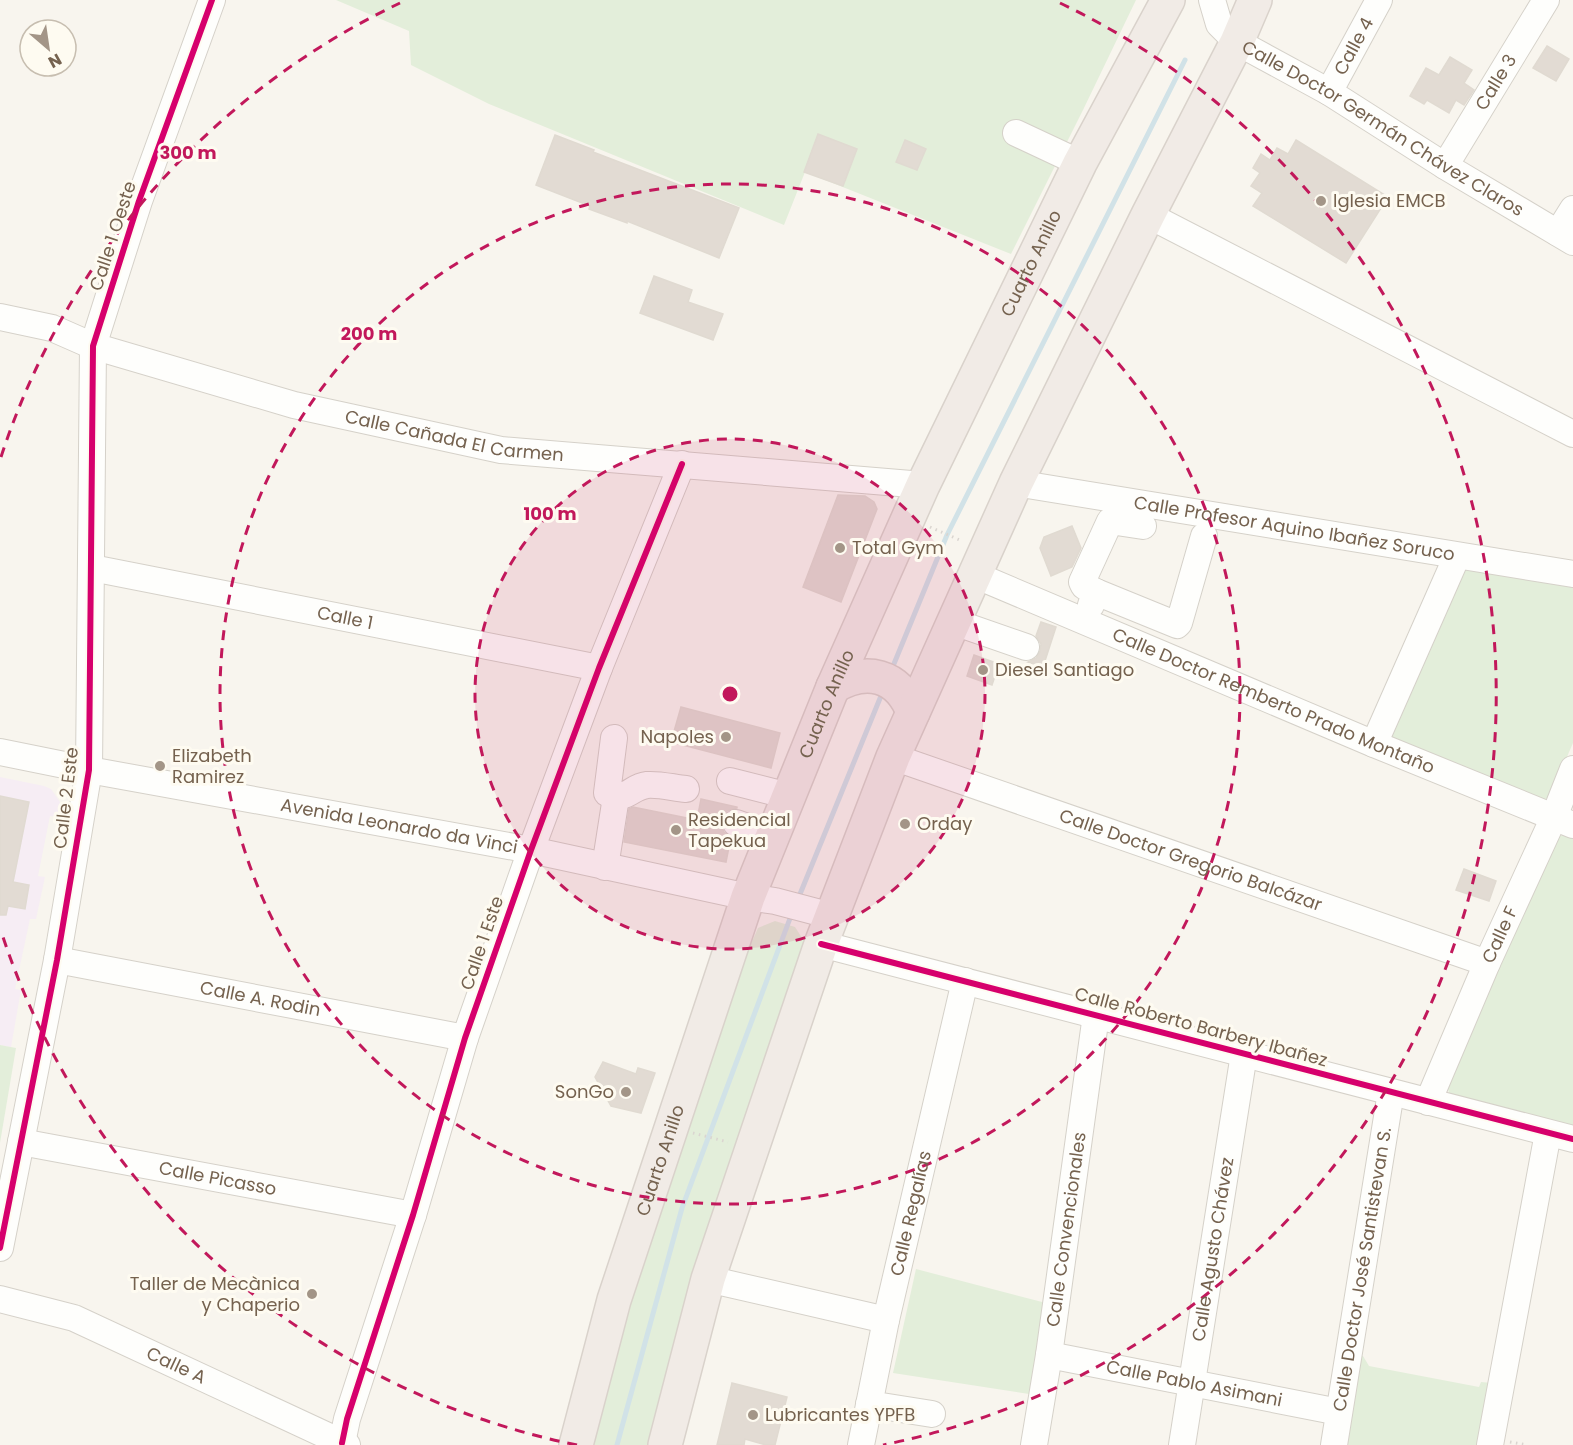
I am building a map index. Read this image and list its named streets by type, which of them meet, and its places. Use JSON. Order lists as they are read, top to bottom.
{
  "streets": {
    "highway": ["Cuarto Anillo"],
    "street": [
      "Calle 4",
      "Calle 3",
      "Calle Doctor Germán Chávez Claros",
      "Calle 1 Oeste",
      "Calle Cañada El Carmen",
      "Calle Profesor Aquino Ibañez Soruco",
      "Calle 1",
      "Calle Doctor Remberto Prado Montaño",
      "Calle 2 Este",
      "Avenida Leonardo da Vinci",
      "Calle Doctor Gregorio Balcázar",
      "Calle F",
      "Calle 1 Este",
      "Calle A. Rodin",
      "Calle Roberto Barbery Ibañez",
      "Calle Picasso",
      "Calle Regalías",
      "Calle Convencionales",
      "Calle Agusto Chávez",
      "Calle Doctor José Santistevan S.",
      "Calle A",
      "Calle Pablo Asimani"
    ]
  },
  "crossings": [
    ["Calle 4", "Calle Doctor Germán Chávez Claros"],
    ["Calle 3", "Calle Doctor Germán Chávez Claros"],
    ["Calle 1 Oeste", "Calle Cañada El Carmen"],
    ["Calle 1 Oeste", "Calle 2 Este"],
    ["Cuarto Anillo", "Calle Cañada El Carmen"],
    ["Cuarto Anillo", "Avenida Leonardo da Vinci"],
    ["Calle Cañada El Carmen", "Calle 2 Este"],
    ["Calle Cañada El Carmen", "Calle 1 Este"],
    ["Calle 1", "Calle 2 Este"],
    ["Calle 1", "Calle 1 Este"],
    ["Calle Doctor Remberto Prado Montaño", "Calle F"],
    ["Calle 2 Este", "Avenida Leonardo da Vinci"],
    ["Calle 2 Este", "Calle A. Rodin"],
    ["Calle 2 Este", "Calle Picasso"],
    ["Avenida Leonardo da Vinci", "Calle 1 Este"],
    ["Avenida Leonardo da Vinci", "Calle Roberto Barbery Ibañez"],
    ["Calle Doctor Gregorio Balcázar", "Calle F"],
    ["Calle F", "Calle Roberto Barbery Ibañez"],
    ["Calle 1 Este", "Calle A. Rodin"],
    ["Calle 1 Este", "Calle Picasso"],
    ["Calle 1 Este", "Calle A"],
    ["Calle Roberto Barbery Ibañez", "Calle Regalías"],
    ["Calle Roberto Barbery Ibañez", "Calle Convencionales"],
    ["Calle Roberto Barbery Ibañez", "Calle Agusto Chávez"],
    ["Calle Roberto Barbery Ibañez", "Calle Doctor José Santistevan S."],
    ["Calle Convencionales", "Calle Pablo Asimani"],
    ["Calle Agusto Chávez", "Calle Pablo Asimani"],
    ["Calle Doctor José Santistevan S.", "Calle Pablo Asimani"]
  ],
  "places": [
    "Iglesia EMCB",
    "Total Gym",
    "Diesel Santiago",
    "Napoles",
    "Elizabeth Ramirez",
    "Orday",
    "Residencial Tapekua",
    "SonGo",
    "Taller de Mecànica y Chaperio",
    "Lubricantes YPFB"
  ],
  "north": "bottom right",
  "rings": ["300 m", "200 m", "100 m"]
}
